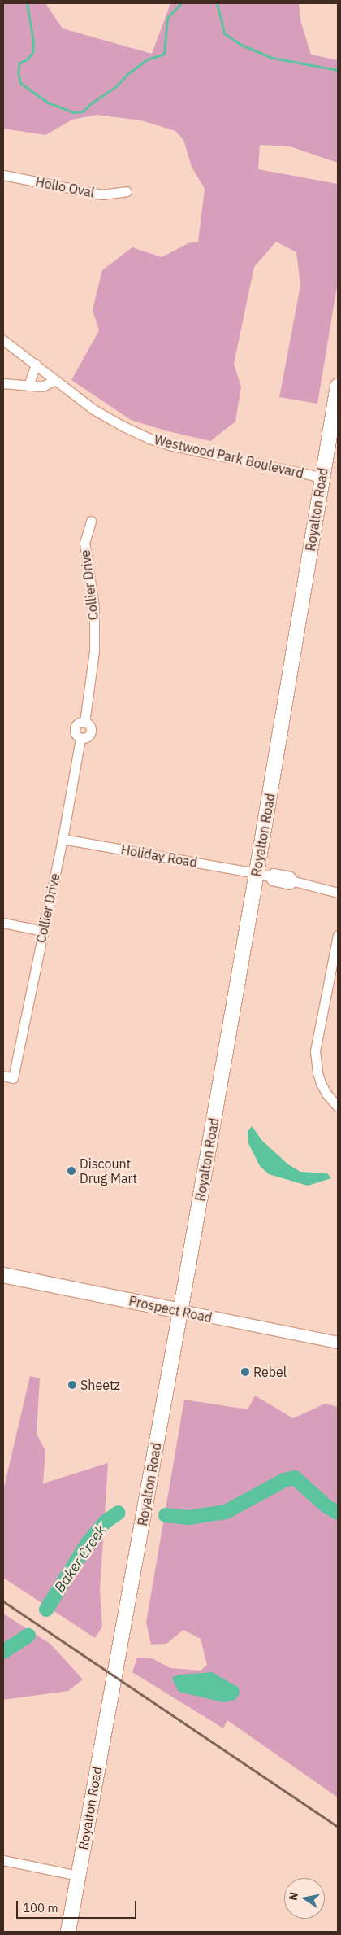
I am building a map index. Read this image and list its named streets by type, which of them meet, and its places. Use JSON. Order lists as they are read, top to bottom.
{
  "streets": {
    "main road": ["Royalton Road", "Prospect Road"],
    "street": [
      "Hollo Oval",
      "Westwood Park Boulevard",
      "Collier Drive",
      "Holiday Road"
    ]
  },
  "crossings": [
    ["Westwood Park Boulevard", "Royalton Road"],
    ["Royalton Road", "Holiday Road"],
    ["Royalton Road", "Prospect Road"],
    ["Collier Drive", "Holiday Road"]
  ],
  "water": ["Baker Creek"],
  "places": ["Discount Drug Mart", "Rebel", "Sheetz"],
  "scale_bar": "100 m",
  "north": "left"
}
